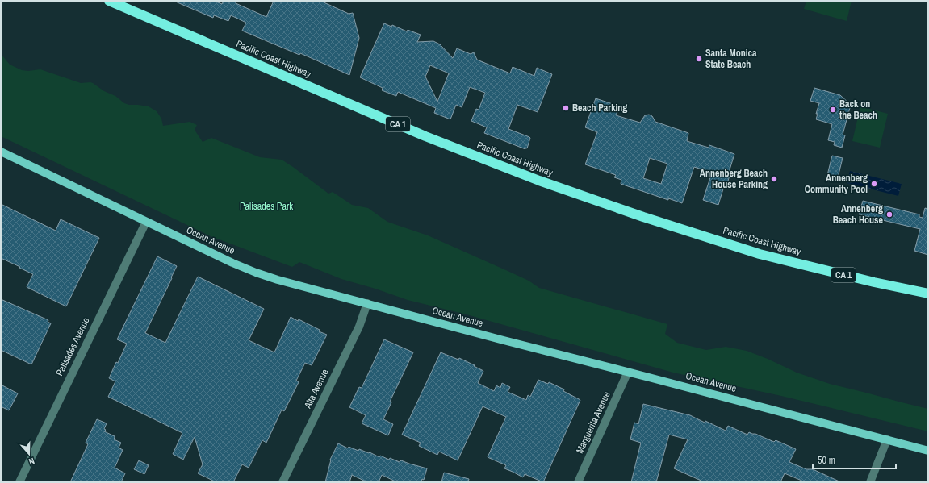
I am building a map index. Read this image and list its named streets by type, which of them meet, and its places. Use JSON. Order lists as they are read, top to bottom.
{
  "streets": {
    "highway": ["Pacific Coast Highway", "CA 1"],
    "main road": ["Ocean Avenue"],
    "street": ["Palisades Avenue", "Alta Avenue", "Marguerita Avenue"]
  },
  "crossings": [
    ["Ocean Avenue", "Palisades Avenue"],
    ["Ocean Avenue", "Alta Avenue"],
    ["Ocean Avenue", "Marguerita Avenue"]
  ],
  "parks": ["Palisades Park"],
  "places": [
    "Santa Monica State Beach",
    "Beach Parking",
    "Back on the Beach",
    "Annenberg Beach House Parking",
    "Annenberg Community Pool",
    "Annenberg Beach House"
  ],
  "scale_bar": "50 m",
  "north": "bottom"
}
